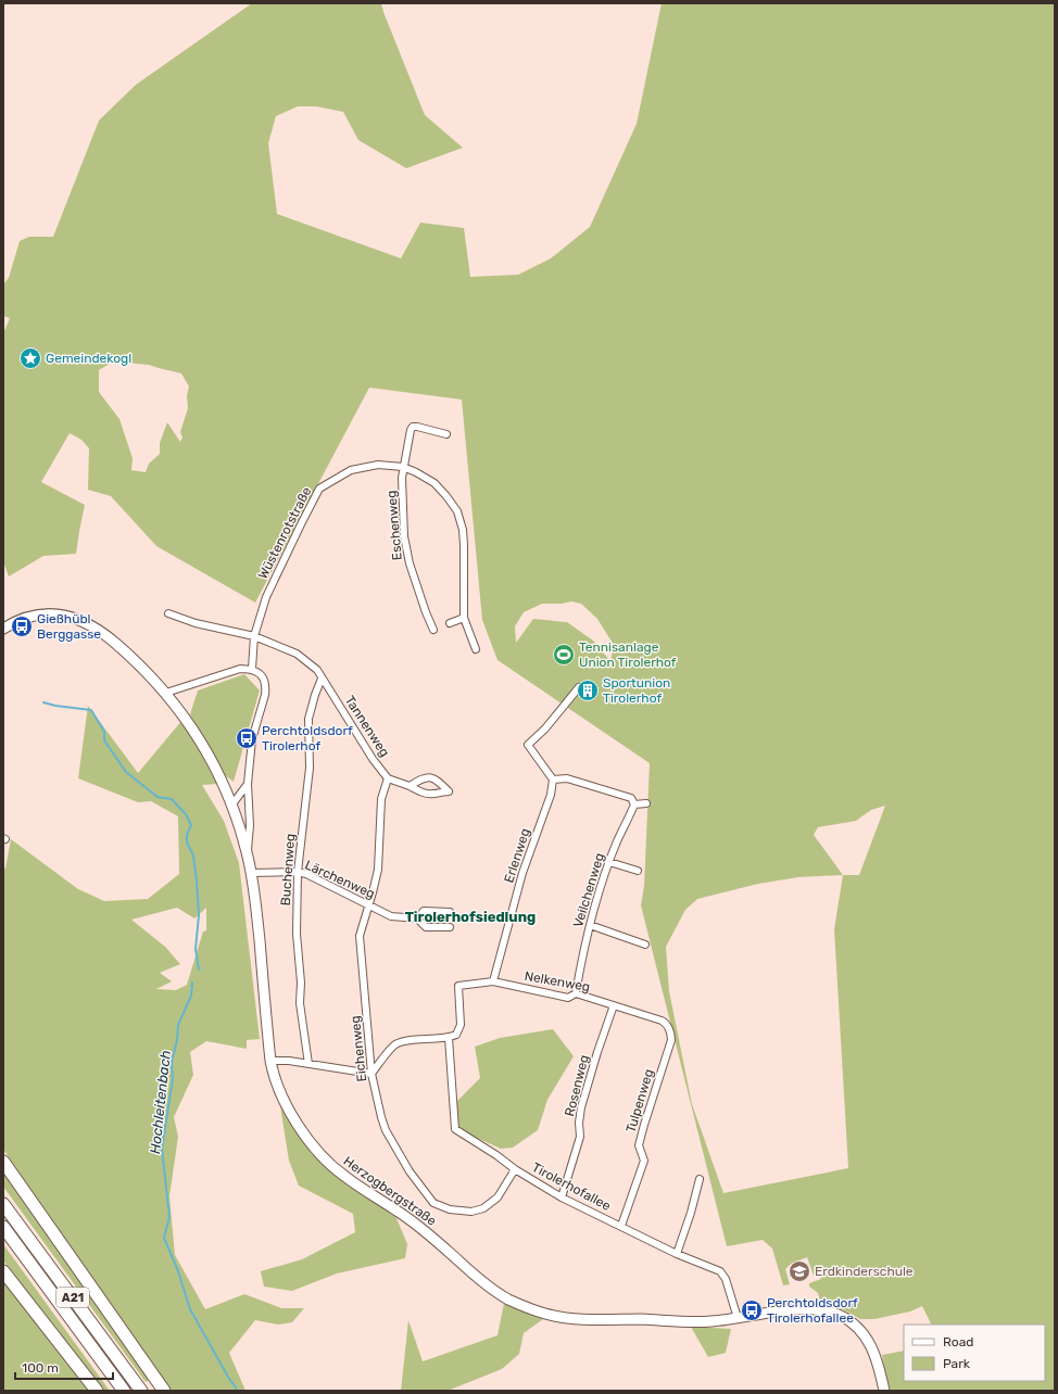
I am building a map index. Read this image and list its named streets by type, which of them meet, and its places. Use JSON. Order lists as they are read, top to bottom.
{
  "streets": {
    "highway": ["A21"],
    "main road": ["Herzogbergstraße"],
    "street": [
      "Eschenweg",
      "Wüstenrotstraße",
      "Tannenweg",
      "Erlenweg",
      "Buchenweg",
      "Lärchenweg",
      "Veilchenweg",
      "Nelkenweg",
      "Eichenweg",
      "Rosenweg",
      "Tulpenweg",
      "Tirolerhofallee"
    ]
  },
  "crossings": [
    ["Eschenweg", "Wüstenrotstraße"],
    ["Wüstenrotstraße", "Tannenweg"],
    ["Tannenweg", "Buchenweg"],
    ["Tannenweg", "Eichenweg"],
    ["Erlenweg", "Nelkenweg"],
    ["Buchenweg", "Lärchenweg"],
    ["Lärchenweg", "Eichenweg"],
    ["Lärchenweg", "Herzogbergstraße"],
    ["Veilchenweg", "Nelkenweg"],
    ["Nelkenweg", "Rosenweg"],
    ["Nelkenweg", "Tulpenweg"],
    ["Nelkenweg", "Tirolerhofallee"],
    ["Eichenweg", "Tirolerhofallee"],
    ["Rosenweg", "Tirolerhofallee"],
    ["Tulpenweg", "Tirolerhofallee"],
    ["Tirolerhofallee", "Herzogbergstraße"]
  ],
  "districts": ["Tirolerhofsiedlung"],
  "water": ["Hochleitenbach"],
  "places": {
    "place": ["Gemeindekogl"],
    "bus stop": ["Gießhübl Berggasse", "Perchtoldsdorf Tirolerhof", "Perchtoldsdorf Tirolerhofallee"],
    "sports": ["Tennisanlage Union Tirolerhof"],
    "building": ["Sportunion Tirolerhof"],
    "school or university": ["Erdkinderschule"]
  },
  "legend": ["Road", "Park"],
  "scale_bar": "100 m"
}
